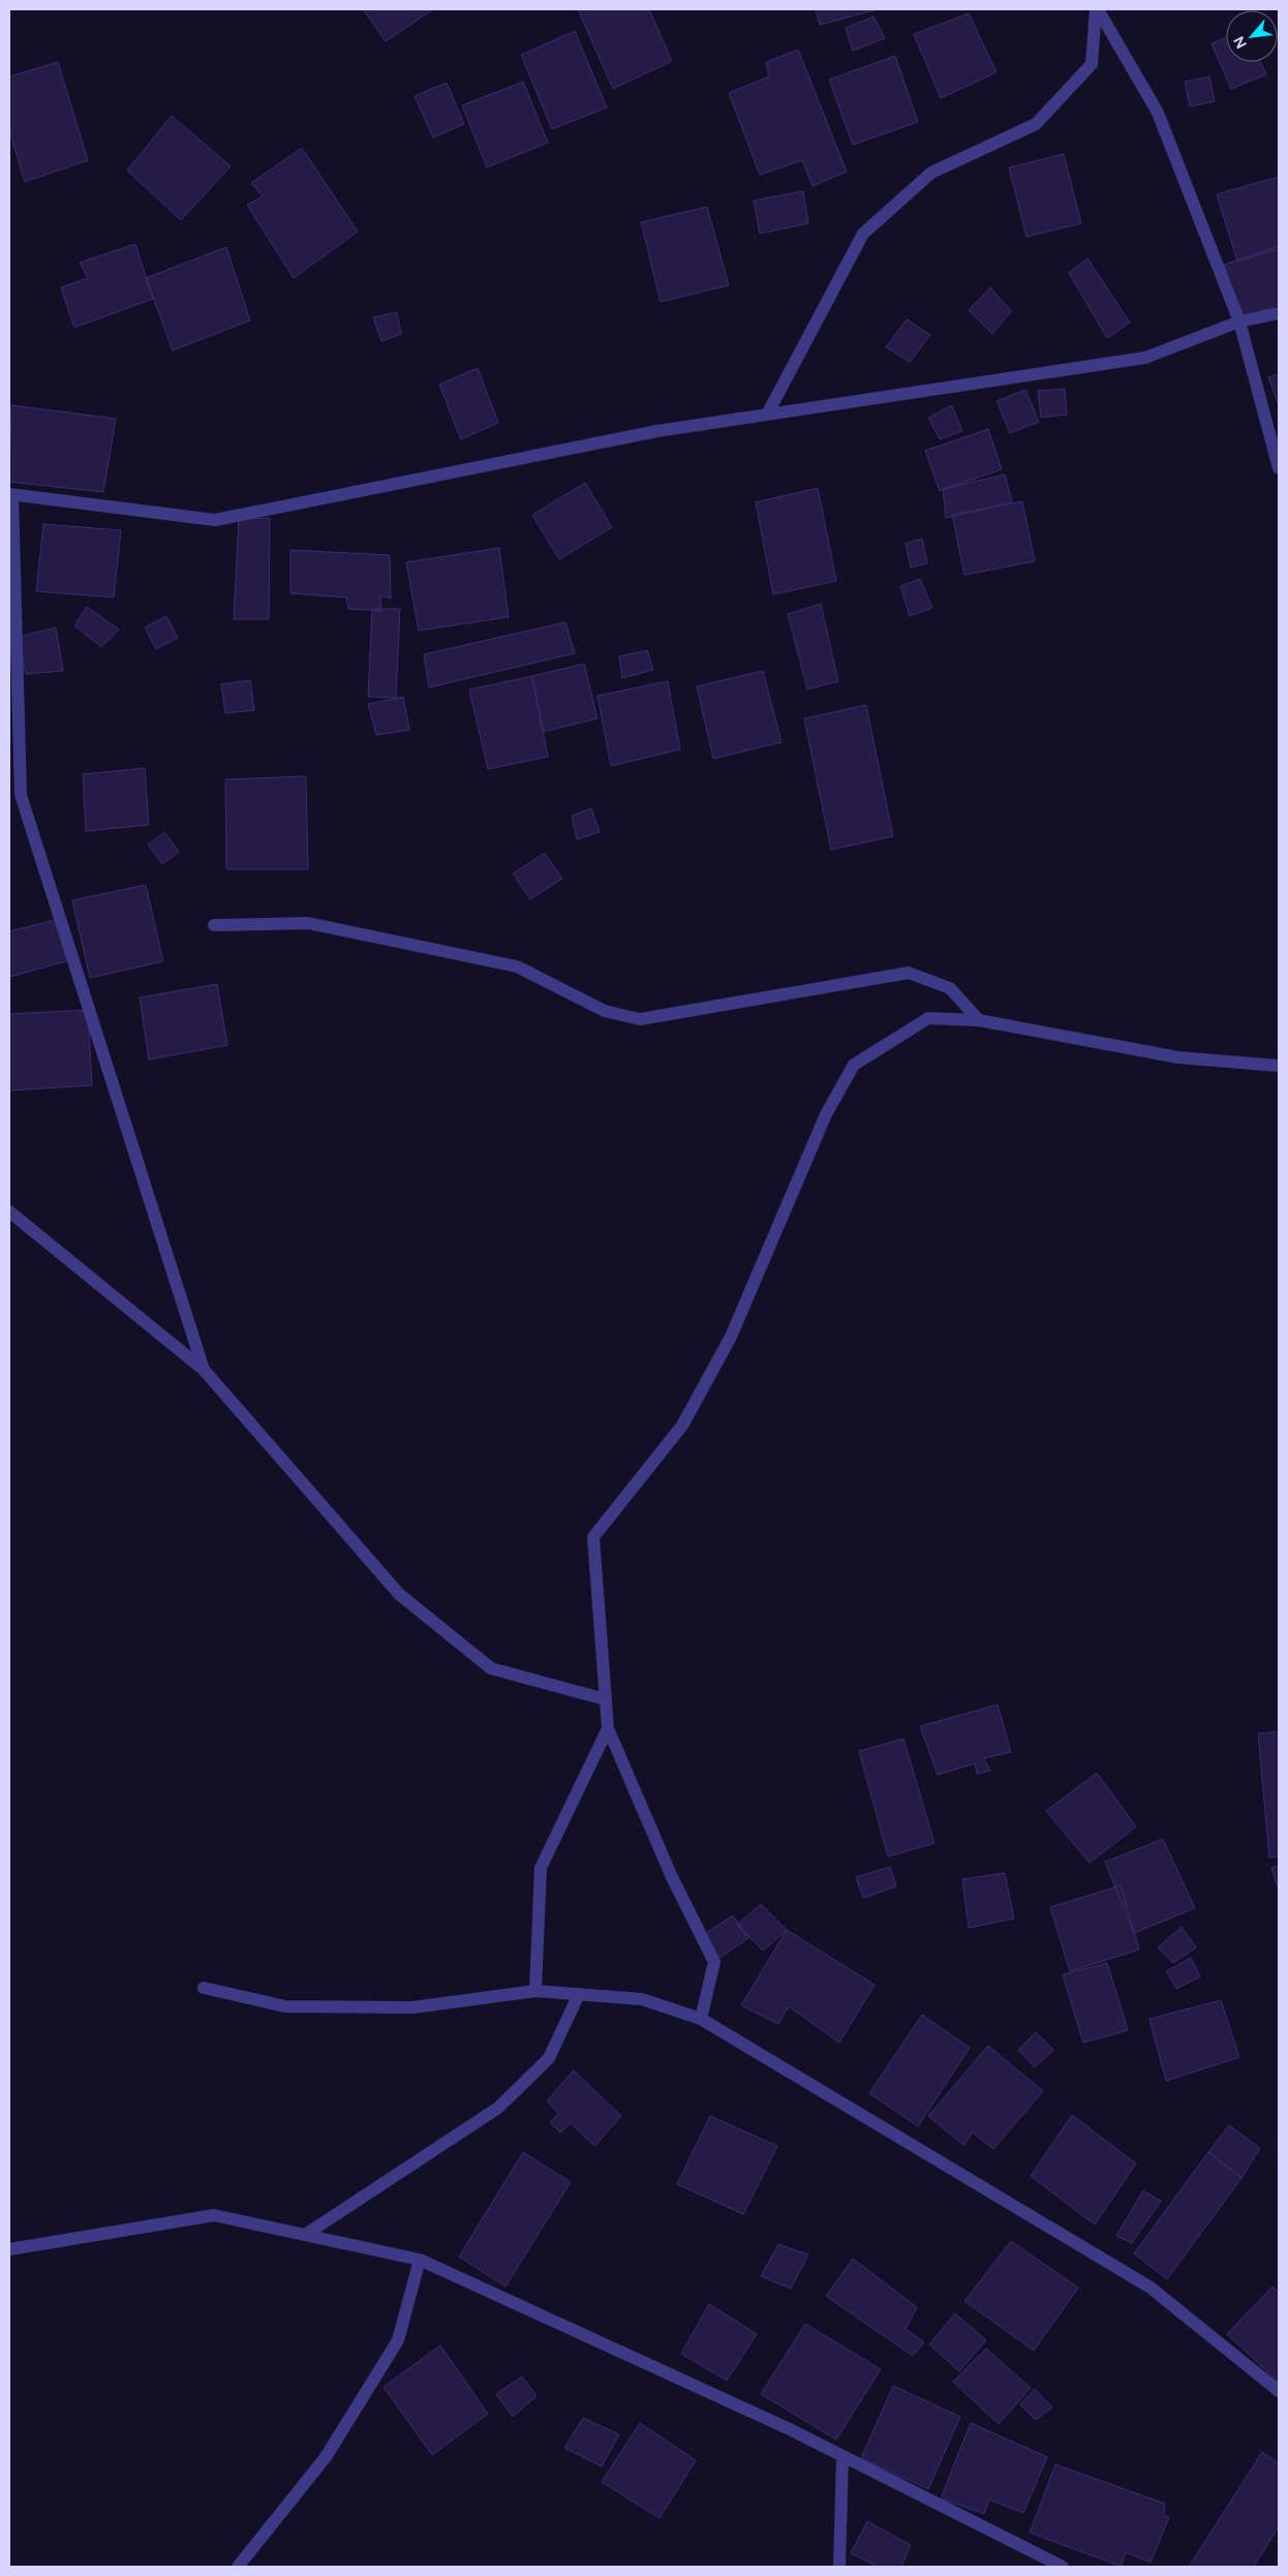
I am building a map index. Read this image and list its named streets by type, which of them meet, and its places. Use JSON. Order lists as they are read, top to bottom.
{
  "north": "bottom left"
}
